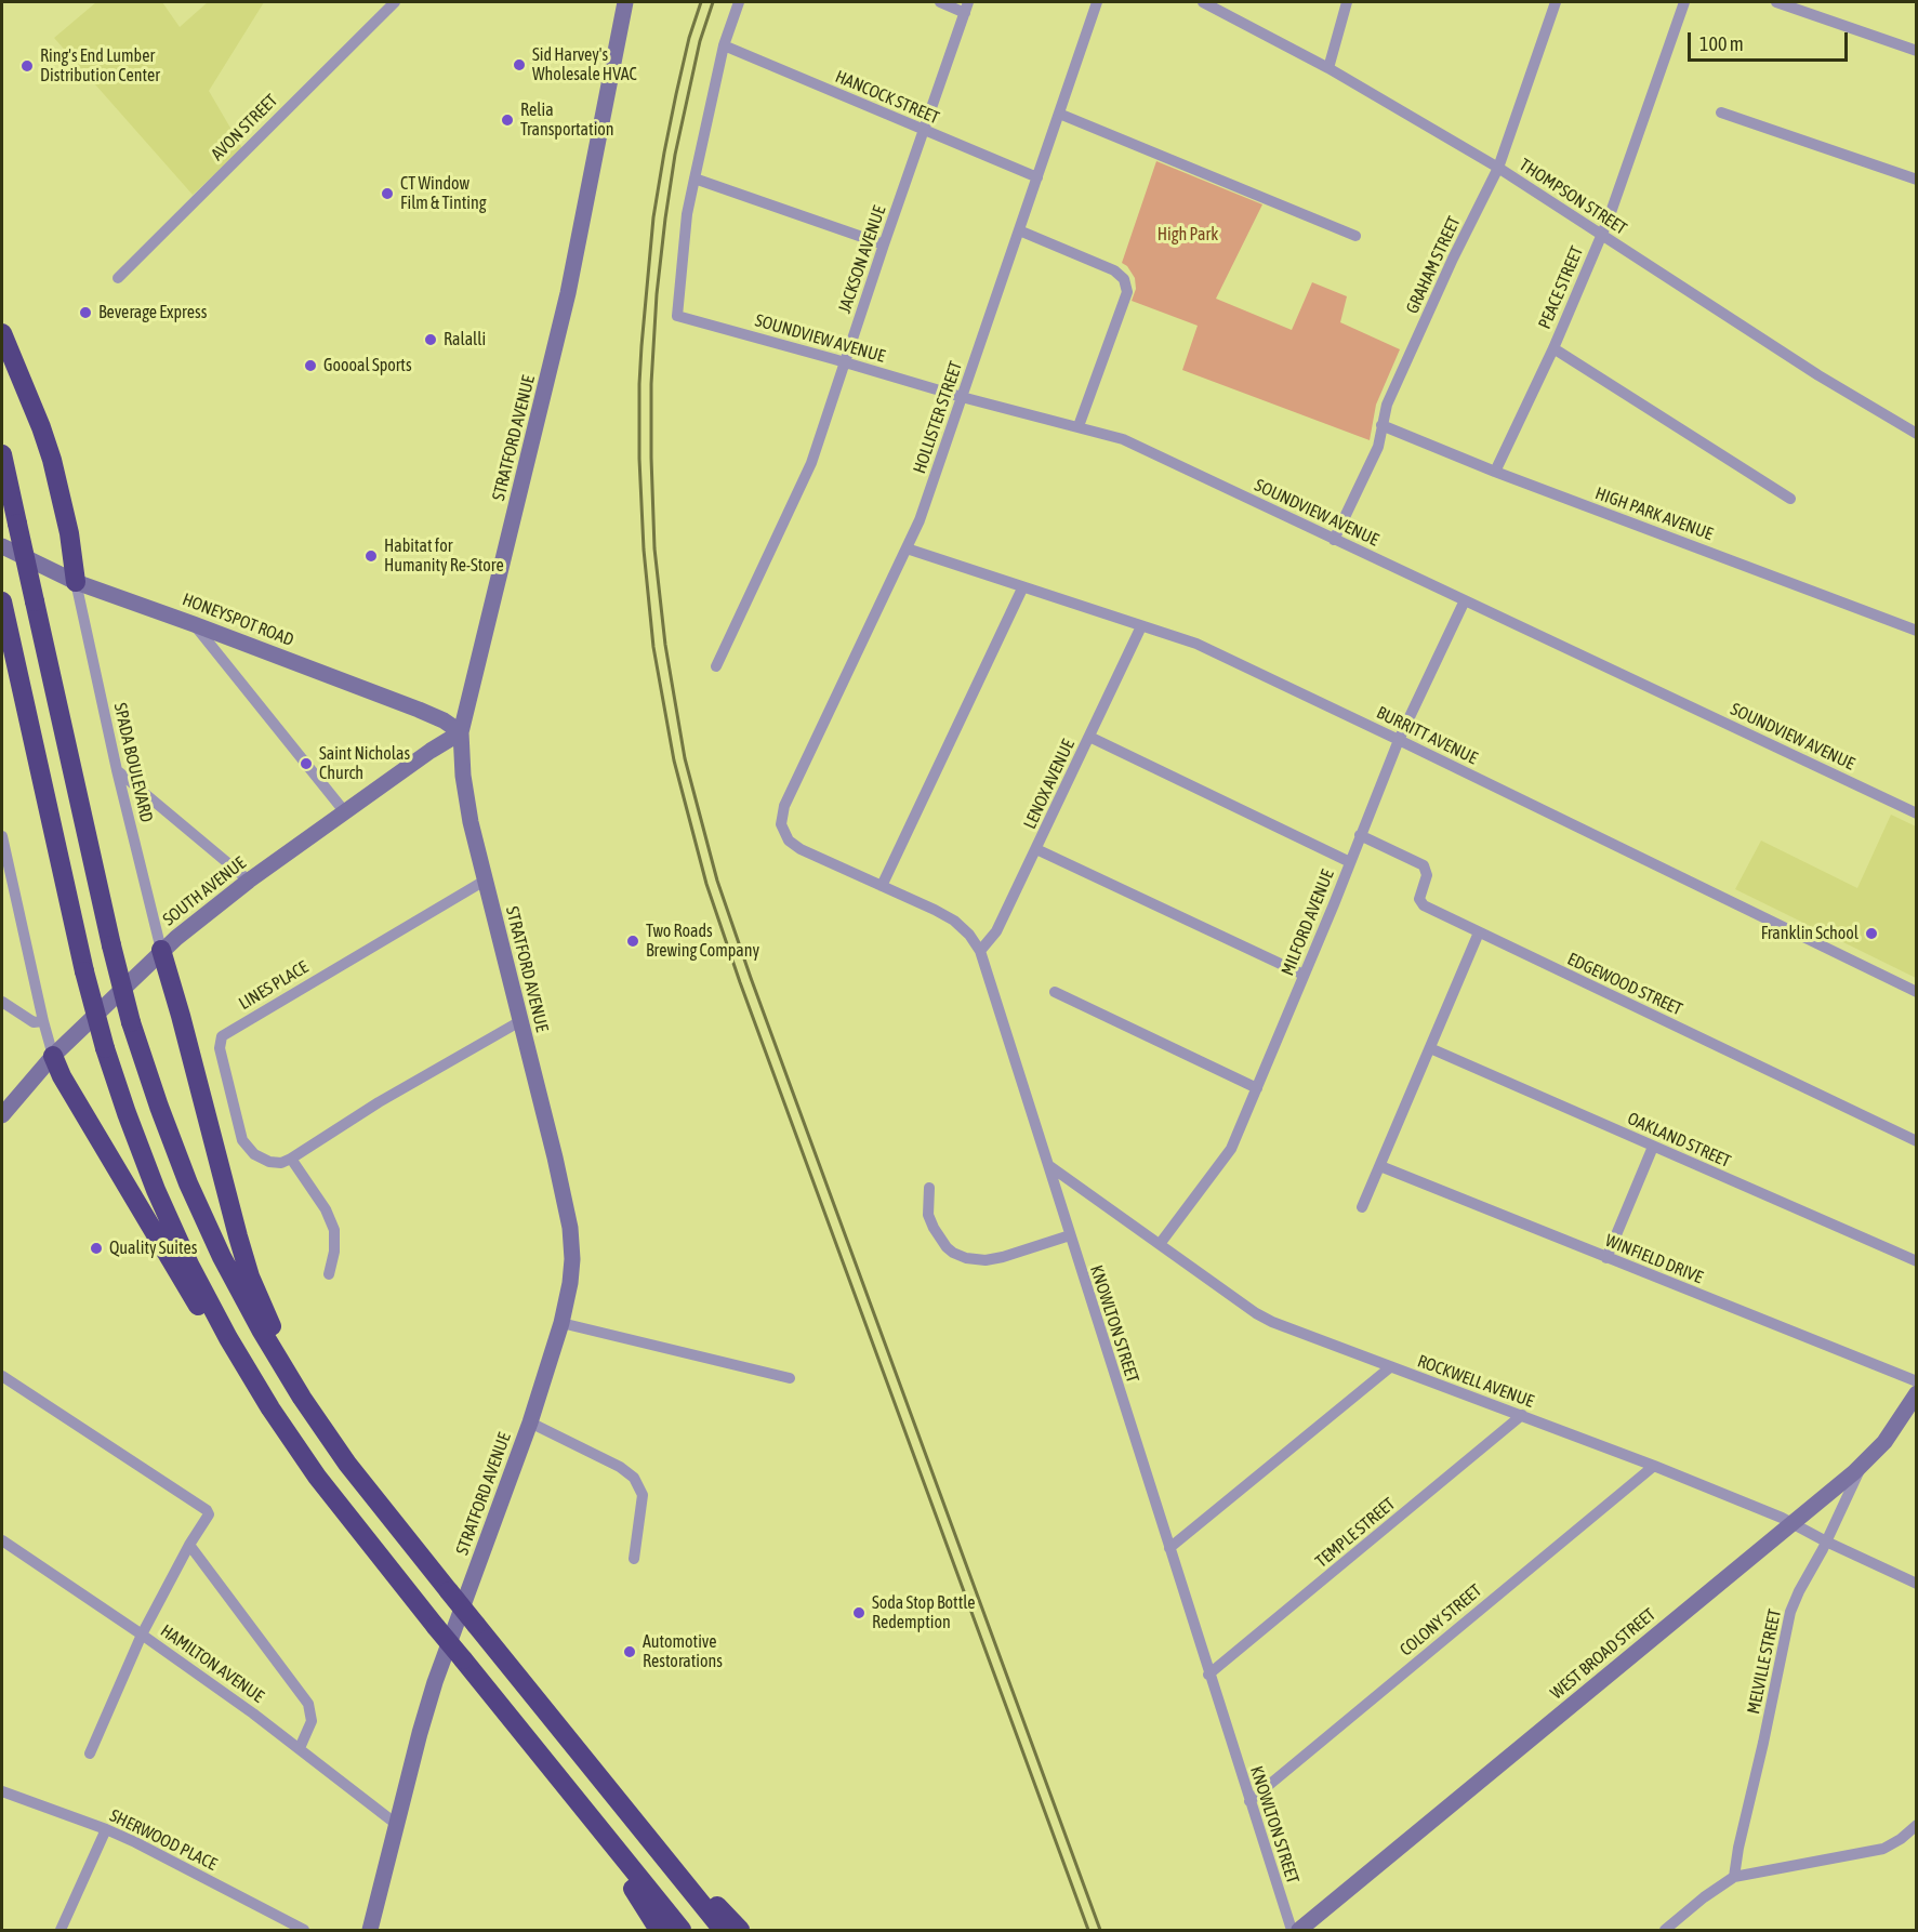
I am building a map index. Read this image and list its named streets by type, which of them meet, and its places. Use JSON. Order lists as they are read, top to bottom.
{
  "streets": {
    "main road": [
      "STRATFORD AVENUE",
      "HONEYSPOT ROAD",
      "SOUTH AVENUE",
      "WEST BROAD STREET"
    ],
    "street": [
      "HANCOCK STREET",
      "AVON STREET",
      "THOMPSON STREET",
      "JACKSON AVENUE",
      "GRAHAM STREET",
      "PEACE STREET",
      "SOUNDVIEW AVENUE",
      "HOLLISTER STREET",
      "HIGH PARK AVENUE",
      "BURRITT AVENUE",
      "SPADA BOULEVARD",
      "LENOX AVENUE",
      "MILFORD AVENUE",
      "EDGEWOOD STREET",
      "LINES PLACE",
      "OAKLAND STREET",
      "WINFIELD DRIVE",
      "KNOWLTON STREET",
      "ROCKWELL AVENUE",
      "TEMPLE STREET",
      "COLONY STREET",
      "MELVILLE STREET",
      "HAMILTON AVENUE",
      "SHERWOOD PLACE"
    ]
  },
  "crossings": [
    ["HANCOCK STREET", "JACKSON AVENUE"],
    ["HANCOCK STREET", "HOLLISTER STREET"],
    ["THOMPSON STREET", "GRAHAM STREET"],
    ["THOMPSON STREET", "PEACE STREET"],
    ["JACKSON AVENUE", "SOUNDVIEW AVENUE"],
    ["GRAHAM STREET", "SOUNDVIEW AVENUE"],
    ["GRAHAM STREET", "HIGH PARK AVENUE"],
    ["PEACE STREET", "HIGH PARK AVENUE"],
    ["SOUNDVIEW AVENUE", "HOLLISTER STREET"],
    ["SOUNDVIEW AVENUE", "MILFORD AVENUE"],
    ["HOLLISTER STREET", "BURRITT AVENUE"],
    ["HOLLISTER STREET", "KNOWLTON STREET"],
    ["STRATFORD AVENUE", "HONEYSPOT ROAD"],
    ["STRATFORD AVENUE", "SOUTH AVENUE"],
    ["STRATFORD AVENUE", "LINES PLACE"],
    ["STRATFORD AVENUE", "HAMILTON AVENUE"],
    ["HONEYSPOT ROAD", "SPADA BOULEVARD"],
    ["HONEYSPOT ROAD", "SOUTH AVENUE"],
    ["BURRITT AVENUE", "LENOX AVENUE"],
    ["BURRITT AVENUE", "MILFORD AVENUE"],
    ["SPADA BOULEVARD", "SOUTH AVENUE"],
    ["LENOX AVENUE", "KNOWLTON STREET"],
    ["MILFORD AVENUE", "EDGEWOOD STREET"],
    ["MILFORD AVENUE", "ROCKWELL AVENUE"],
    ["KNOWLTON STREET", "ROCKWELL AVENUE"],
    ["KNOWLTON STREET", "TEMPLE STREET"],
    ["KNOWLTON STREET", "COLONY STREET"],
    ["ROCKWELL AVENUE", "TEMPLE STREET"],
    ["ROCKWELL AVENUE", "COLONY STREET"],
    ["ROCKWELL AVENUE", "WEST BROAD STREET"],
    ["ROCKWELL AVENUE", "MELVILLE STREET"],
    ["WEST BROAD STREET", "MELVILLE STREET"]
  ],
  "parks": ["High Park"],
  "places": [
    "Sid Harvey's Wholesale HVAC",
    "Ring's End Lumber Distribution Center",
    "Relia Transportation",
    "CT Window Film & Tinting",
    "Beverage Express",
    "Ralalli",
    "Goooal Sports",
    "Habitat for Humanity Re-Store",
    "Saint Nicholas Church",
    "Franklin School",
    "Two Roads Brewing Company",
    "Quality Suites",
    "Soda Stop Bottle Redemption",
    "Automotive Restorations"
  ],
  "scale_bar": "100 m"
}
